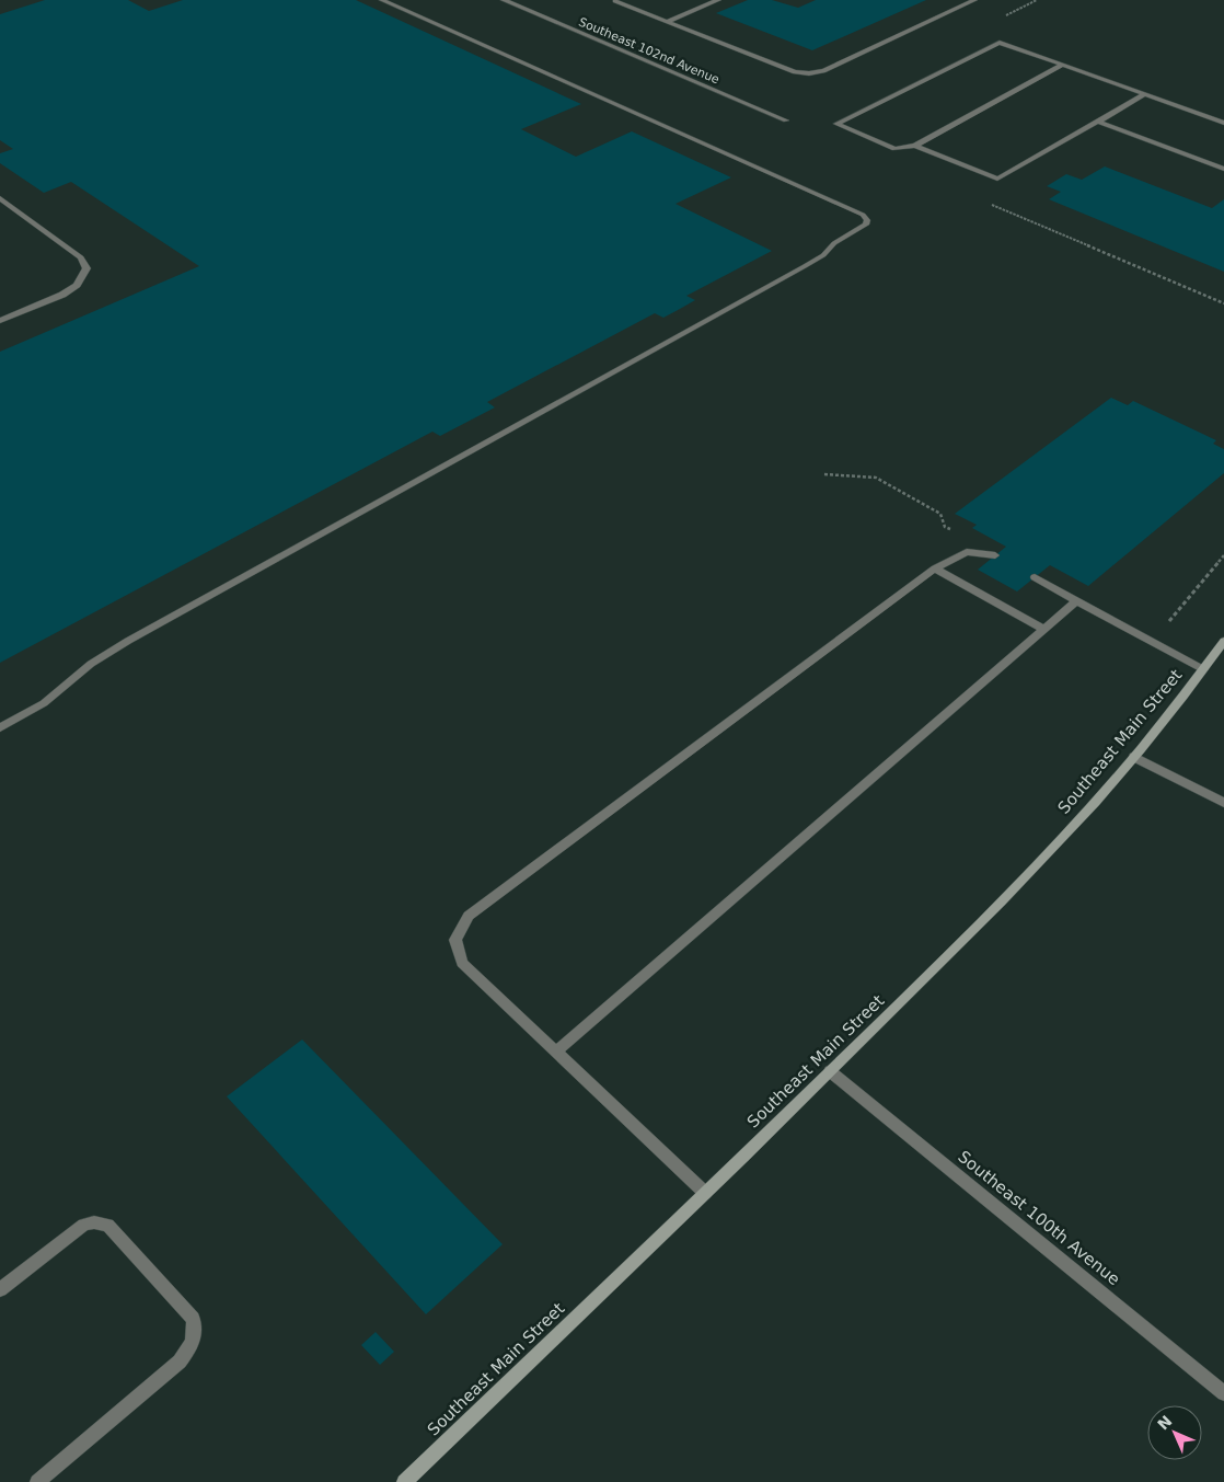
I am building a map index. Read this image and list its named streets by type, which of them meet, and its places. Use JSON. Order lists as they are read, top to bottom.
{
  "streets": {
    "street": ["Southeast 102nd Avenue", "Southeast Main Street", "Southeast 100th Avenue"]
  },
  "crossings": [
    ["Southeast Main Street", "Southeast 100th Avenue"]
  ],
  "north": "top left"
}
